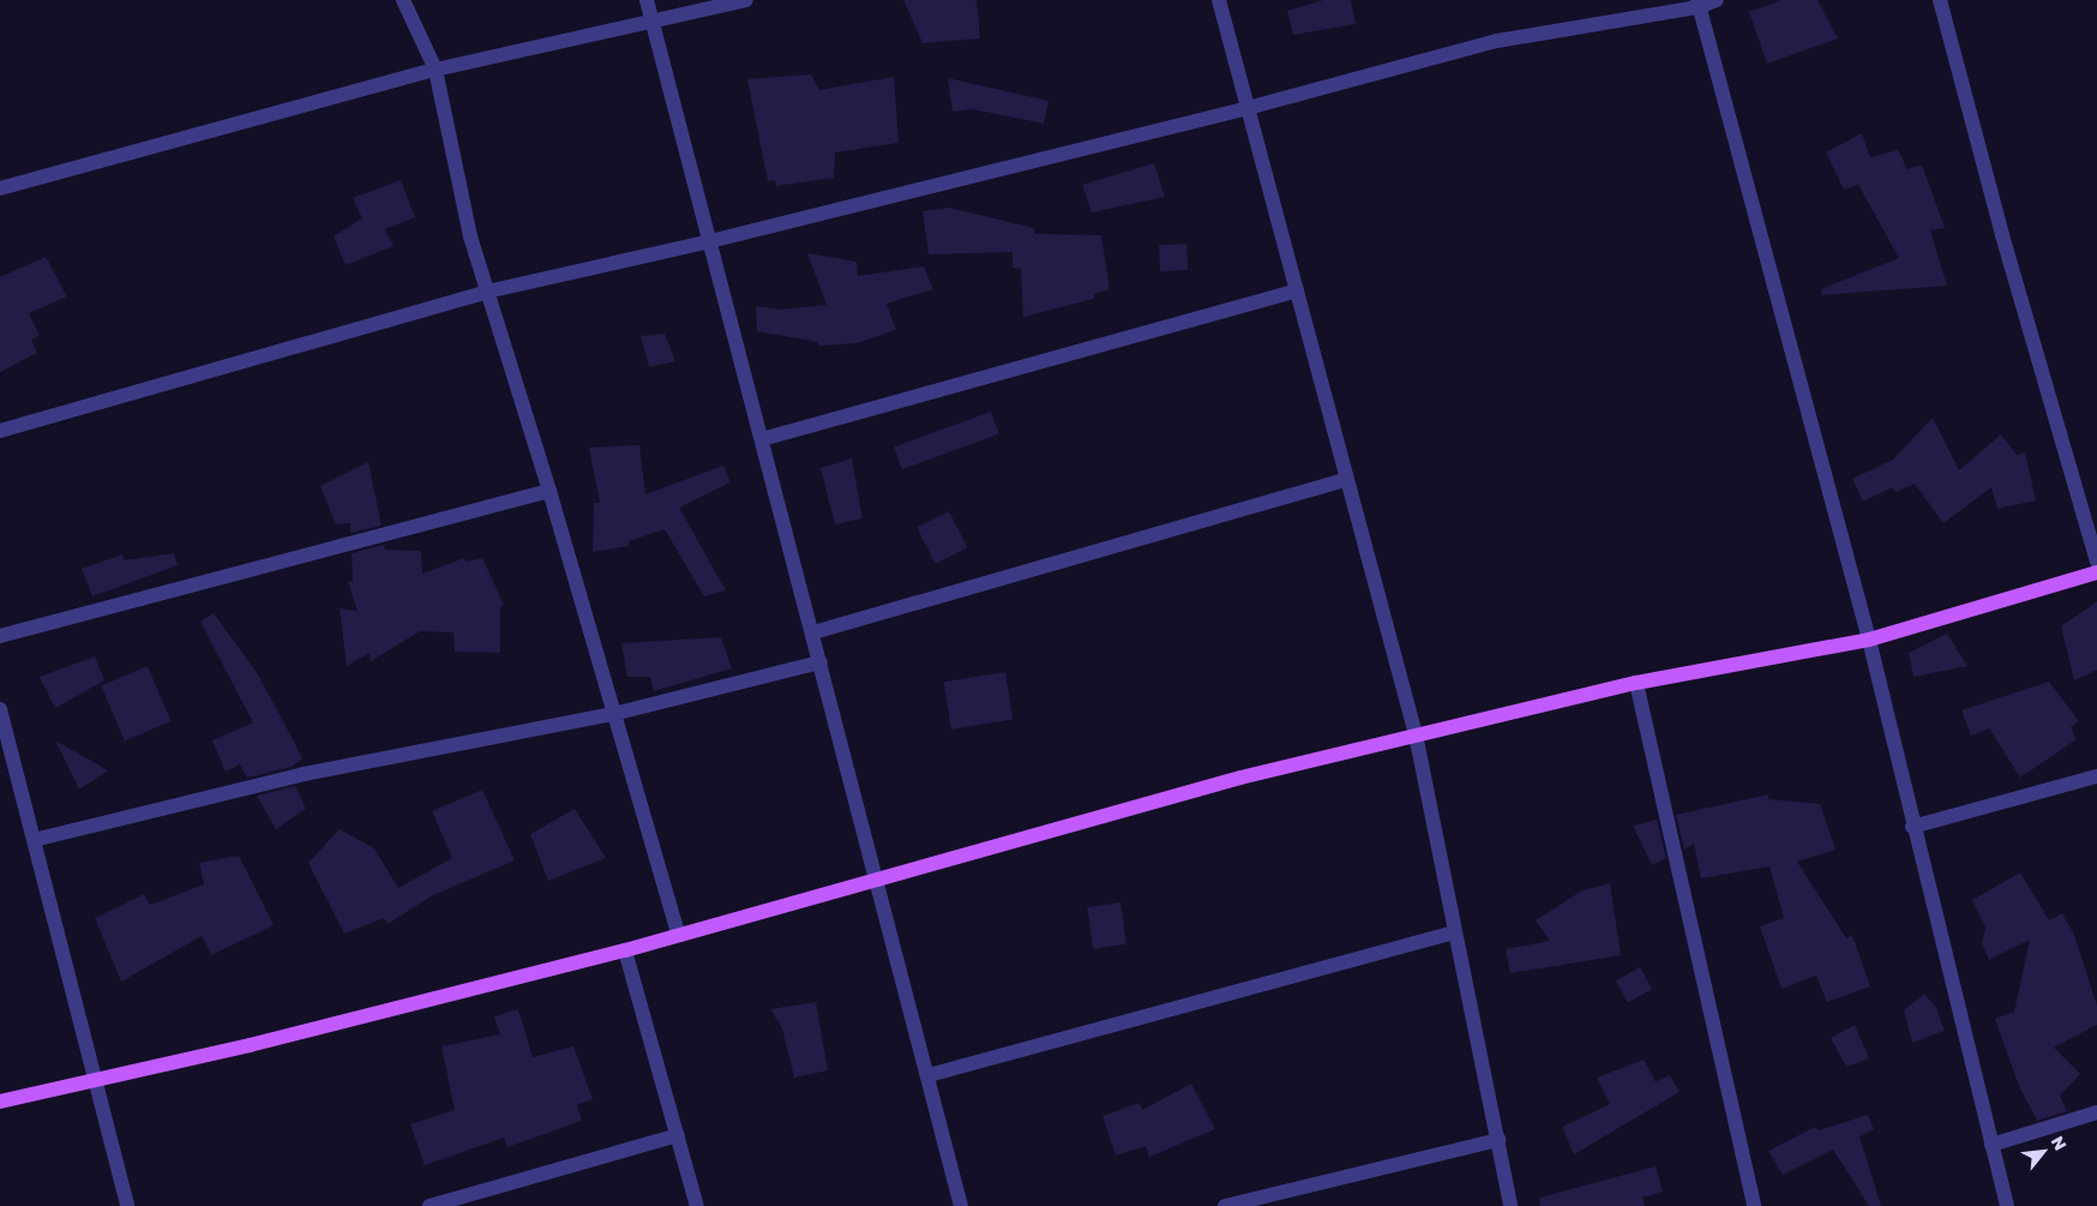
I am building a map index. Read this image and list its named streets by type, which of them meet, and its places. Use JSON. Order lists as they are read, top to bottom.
{
  "north": "top right"
}
